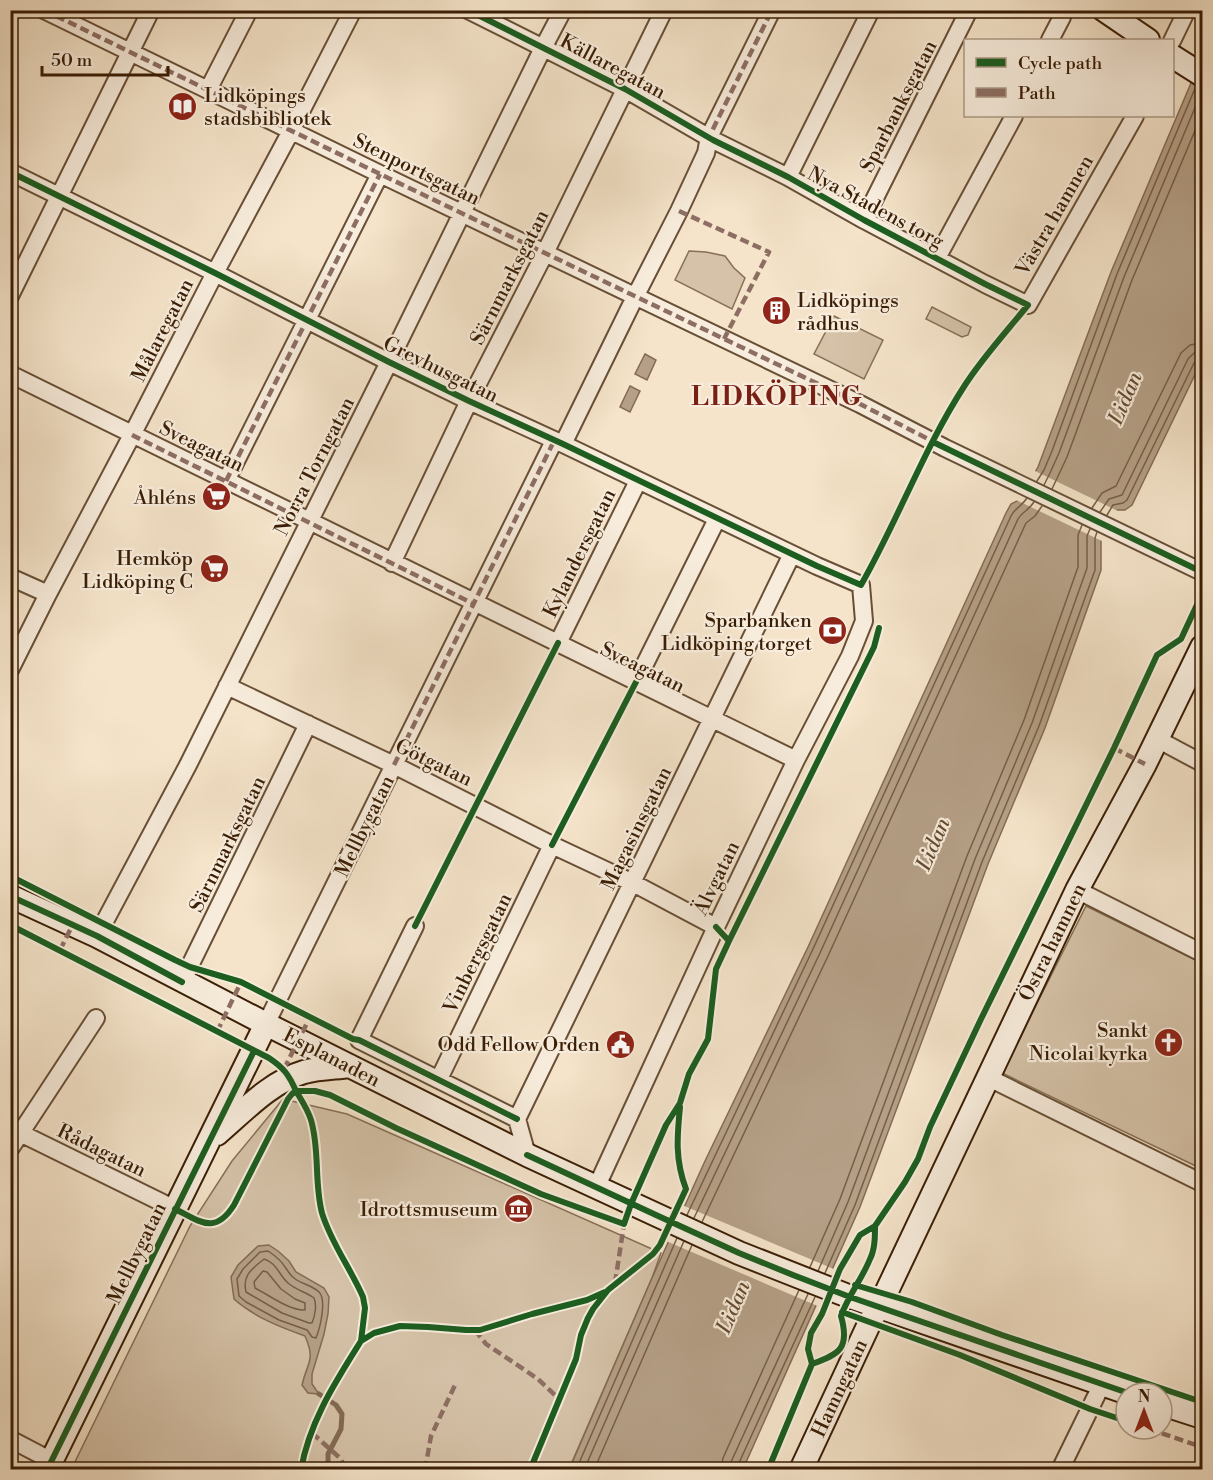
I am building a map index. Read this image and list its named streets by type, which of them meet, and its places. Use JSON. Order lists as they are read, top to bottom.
{
  "streets": {
    "main road": [
      "Mellbygatan",
      "Östra hamnen",
      "Esplanaden",
      "Hamngatan"
    ],
    "street": [
      "Källaregatan",
      "Sparbanksgatan",
      "Stenportsgatan",
      "Nya Stadens torg",
      "Västra hamnen",
      "Särnmarksgatan",
      "Målaregatan",
      "Grevhusgatan",
      "Sveagatan",
      "Norra Torngatan",
      "Kylandersgatan",
      "Götgatan",
      "Magasinsgatan",
      "Älvgatan",
      "Vinbergsgatan",
      "Rådagatan"
    ]
  },
  "crossings": [
    ["Källaregatan", "Nya Stadens torg"],
    ["Källaregatan", "Särnmarksgatan"],
    ["Källaregatan", "Norra Torngatan"],
    ["Källaregatan", "Mellbygatan"],
    ["Sparbanksgatan", "Nya Stadens torg"],
    ["Stenportsgatan", "Särnmarksgatan"],
    ["Stenportsgatan", "Målaregatan"],
    ["Stenportsgatan", "Norra Torngatan"],
    ["Stenportsgatan", "Mellbygatan"],
    ["Nya Stadens torg", "Västra hamnen"],
    ["Nya Stadens torg", "Mellbygatan"],
    ["Särnmarksgatan", "Grevhusgatan"],
    ["Särnmarksgatan", "Sveagatan"],
    ["Särnmarksgatan", "Götgatan"],
    ["Särnmarksgatan", "Esplanaden"],
    ["Målaregatan", "Grevhusgatan"],
    ["Målaregatan", "Sveagatan"],
    ["Grevhusgatan", "Norra Torngatan"],
    ["Grevhusgatan", "Kylandersgatan"],
    ["Grevhusgatan", "Mellbygatan"],
    ["Grevhusgatan", "Magasinsgatan"],
    ["Grevhusgatan", "Älvgatan"],
    ["Sveagatan", "Norra Torngatan"],
    ["Sveagatan", "Kylandersgatan"],
    ["Sveagatan", "Mellbygatan"],
    ["Sveagatan", "Magasinsgatan"],
    ["Sveagatan", "Älvgatan"],
    ["Norra Torngatan", "Götgatan"],
    ["Norra Torngatan", "Esplanaden"],
    ["Götgatan", "Mellbygatan"],
    ["Götgatan", "Magasinsgatan"],
    ["Götgatan", "Älvgatan"],
    ["Götgatan", "Vinbergsgatan"],
    ["Mellbygatan", "Esplanaden"],
    ["Mellbygatan", "Rådagatan"],
    ["Älvgatan", "Esplanaden"],
    ["Östra hamnen", "Esplanaden"],
    ["Östra hamnen", "Hamngatan"],
    ["Esplanaden", "Hamngatan"]
  ],
  "districts": ["LIDKÖPING"],
  "water": ["Lidan"],
  "places": {
    "library": ["Lidköpings stadsbibliotek"],
    "building": ["Lidköpings rådhus"],
    "supermarket": ["Åhléns", "Hemköp Lidköping C"],
    "bank": ["Sparbanken Lidköping torget"],
    "church": ["Sankt Nicolai kyrka"],
    "public building": ["Odd Fellow Orden"],
    "museum": ["Idrottsmuseum"]
  },
  "legend": ["Cycle path", "Path"],
  "scale_bar": "50 m",
  "north": "top"
}
